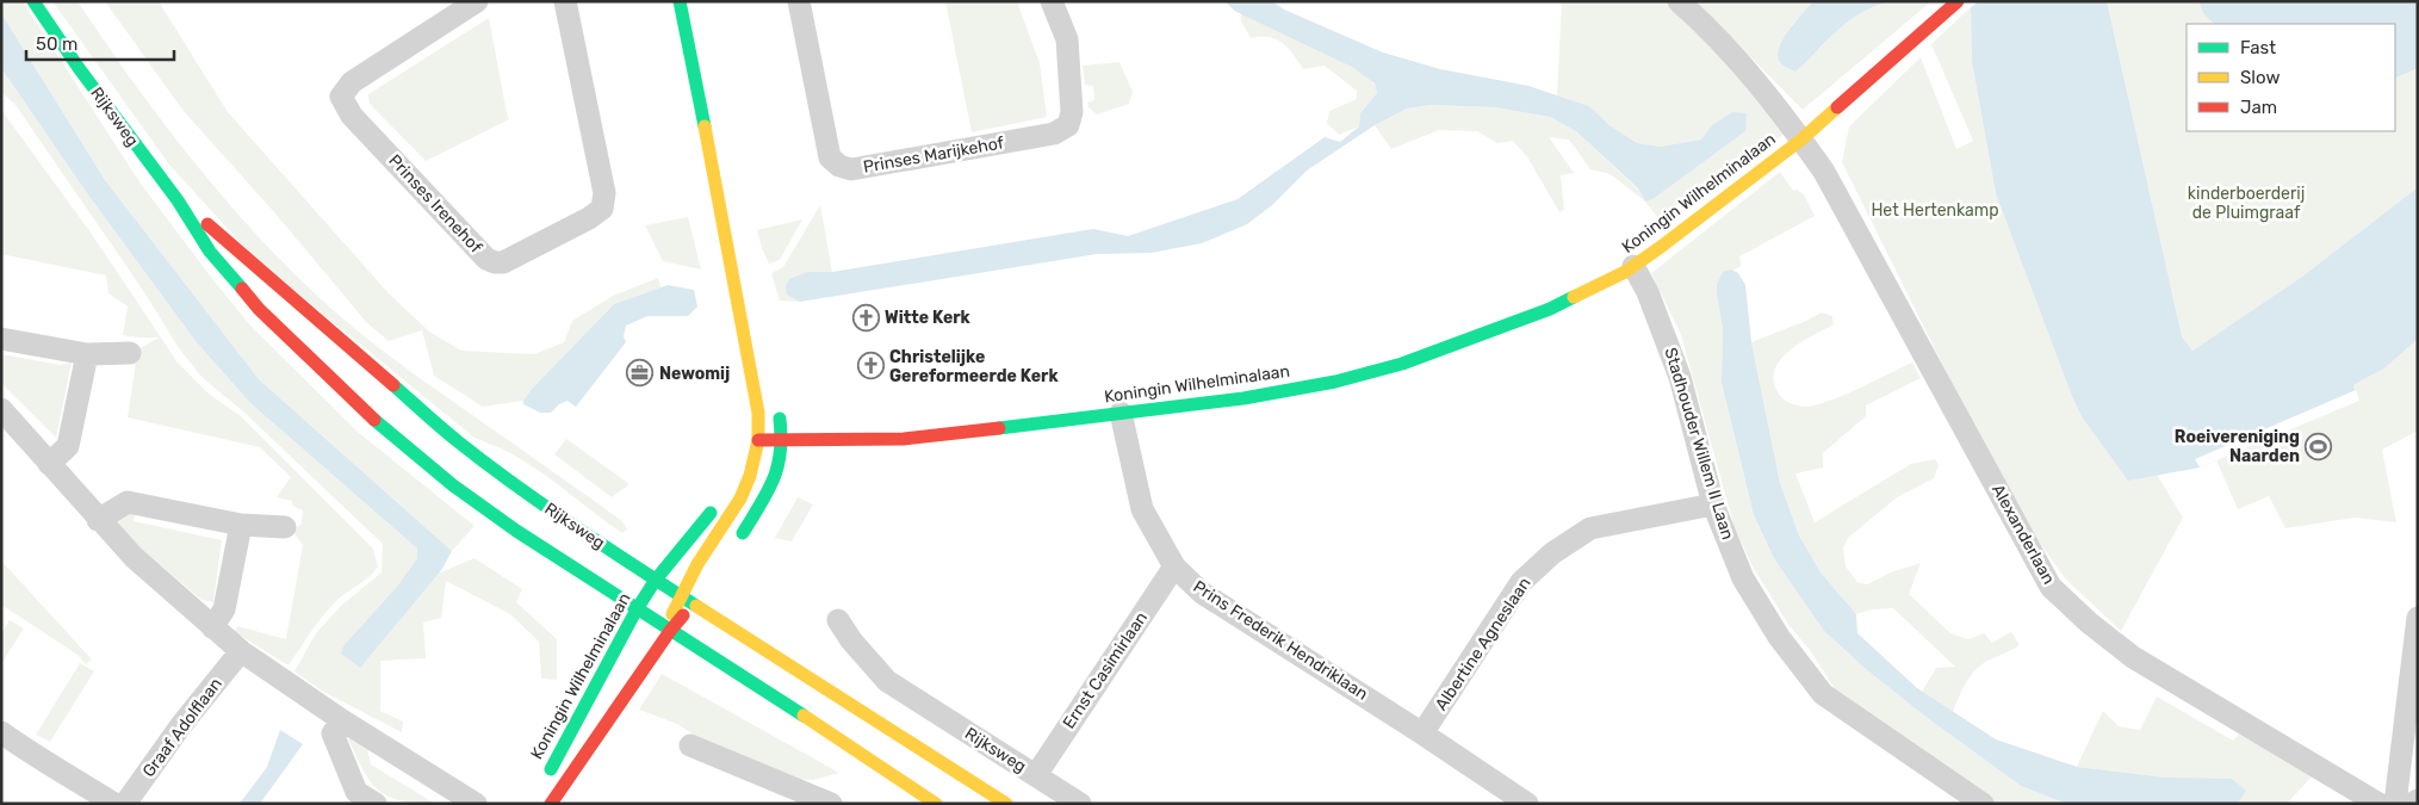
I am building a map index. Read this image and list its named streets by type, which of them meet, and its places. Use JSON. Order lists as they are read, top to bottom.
{
  "streets": {
    "main road": ["Rijksweg", "Koningin Wilhelminalaan"],
    "street": [
      "Prinses Marijkehof",
      "Prinses Irenehof",
      "Stadhouder Willem II Laan",
      "Alexanderlaan",
      "Prins Frederik Hendriklaan",
      "Albertine Agneslaan",
      "Ernst Casimirlaan",
      "Graaf Adolflaan"
    ]
  },
  "crossings": [
    ["Rijksweg", "Koningin Wilhelminalaan"],
    ["Rijksweg", "Ernst Casimirlaan"],
    ["Koningin Wilhelminalaan", "Stadhouder Willem II Laan"],
    ["Koningin Wilhelminalaan", "Alexanderlaan"],
    ["Koningin Wilhelminalaan", "Prins Frederik Hendriklaan"],
    ["Stadhouder Willem II Laan", "Albertine Agneslaan"],
    ["Prins Frederik Hendriklaan", "Albertine Agneslaan"],
    ["Prins Frederik Hendriklaan", "Ernst Casimirlaan"]
  ],
  "parks": ["kinderboerderij de Pluimgraaf", "Het Hertenkamp"],
  "places": {
    "church": ["Witte Kerk", "Christelijke Gereformeerde Kerk"],
    "office": ["Newomij"],
    "sports": ["Roeivereniging Naarden"]
  },
  "legend": ["Fast", "Slow", "Jam"],
  "scale_bar": "50 m"
}
